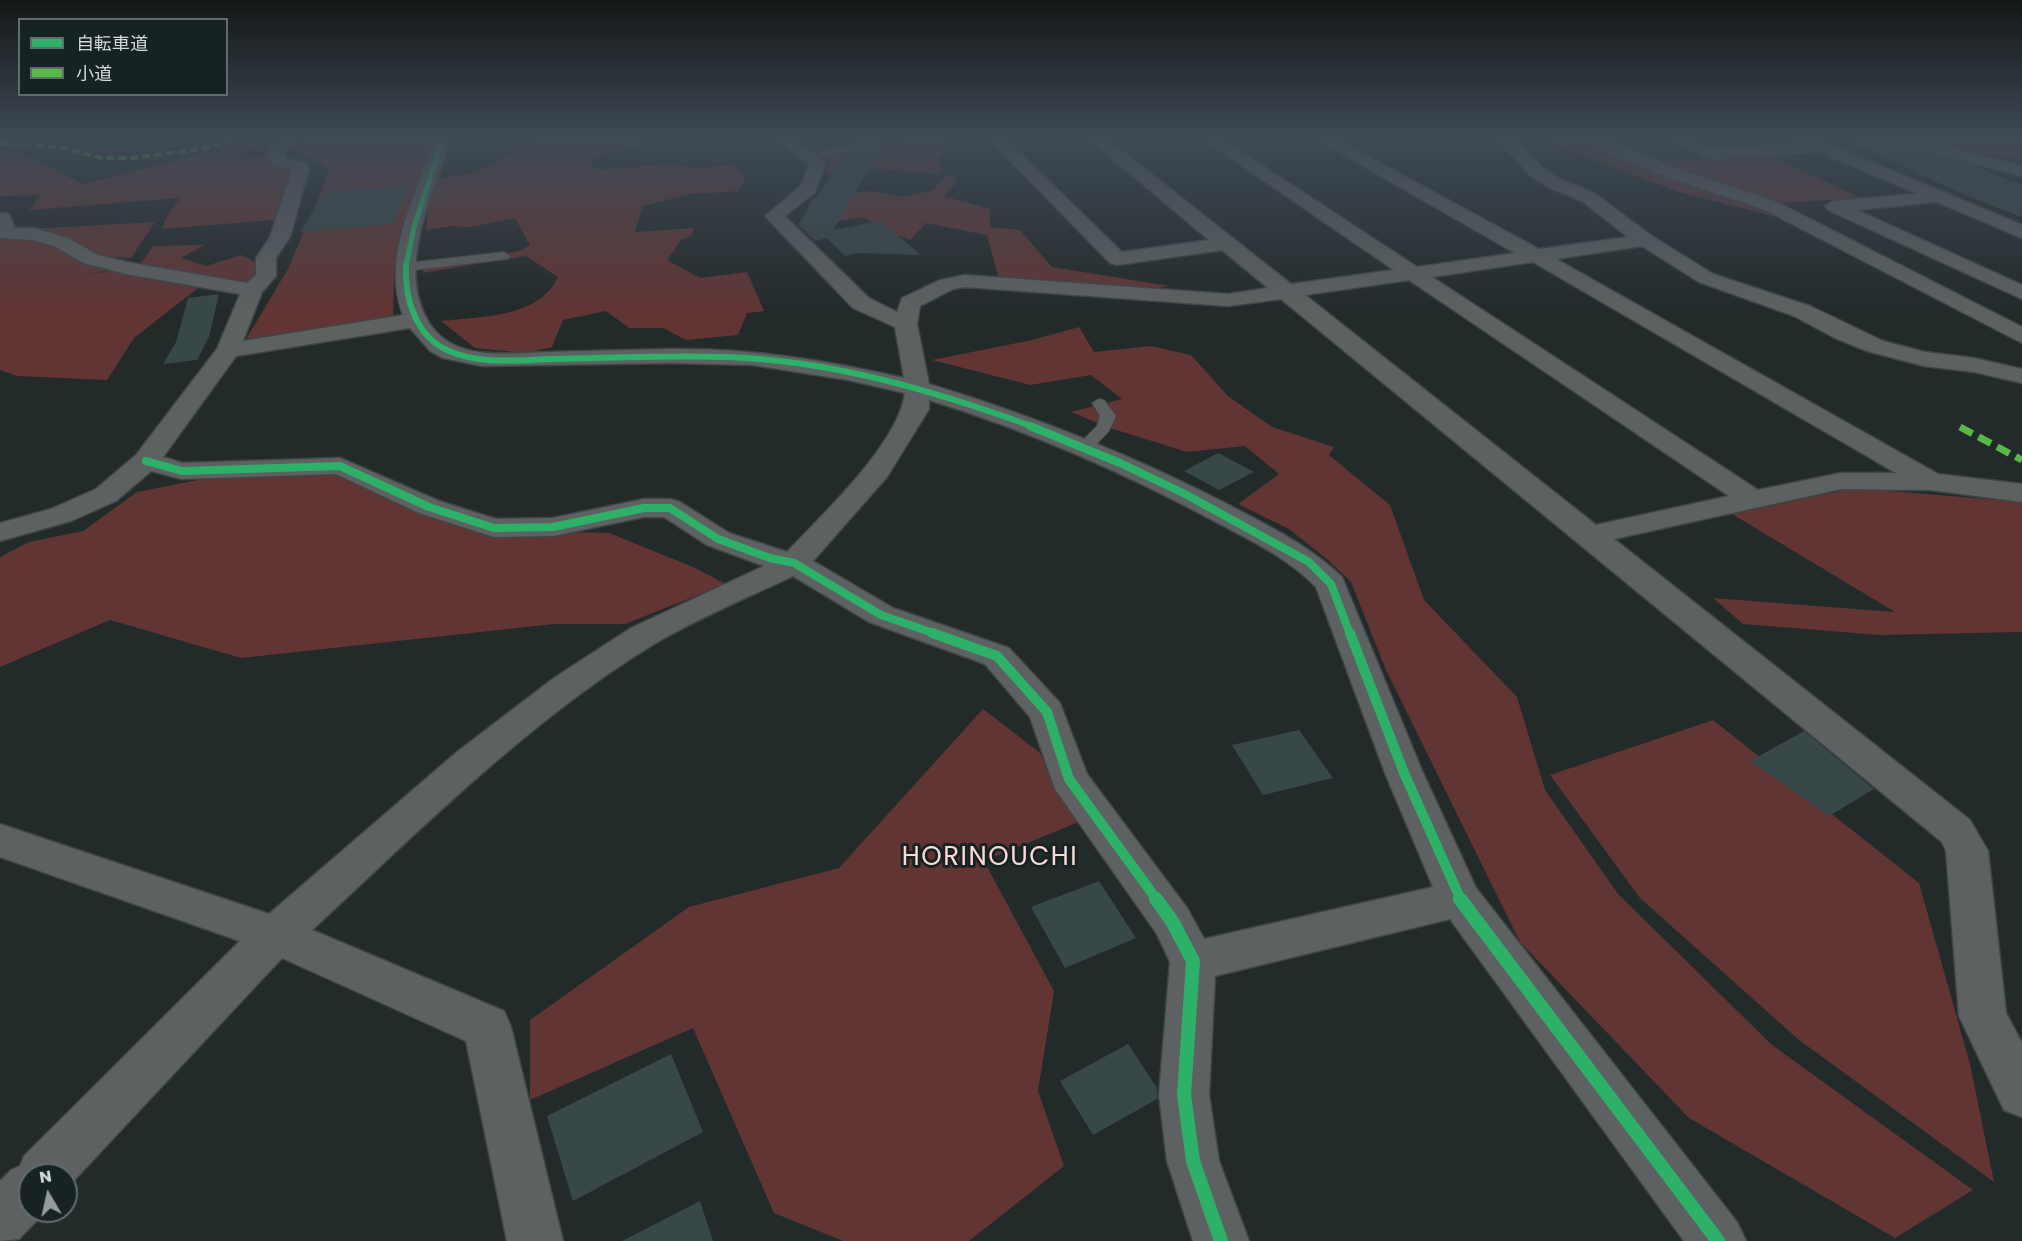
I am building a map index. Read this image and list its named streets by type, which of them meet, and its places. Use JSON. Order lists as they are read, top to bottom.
{
  "districts": ["HORINOUCHI"],
  "legend": ["自転車道", "小道"],
  "north": "top"
}
